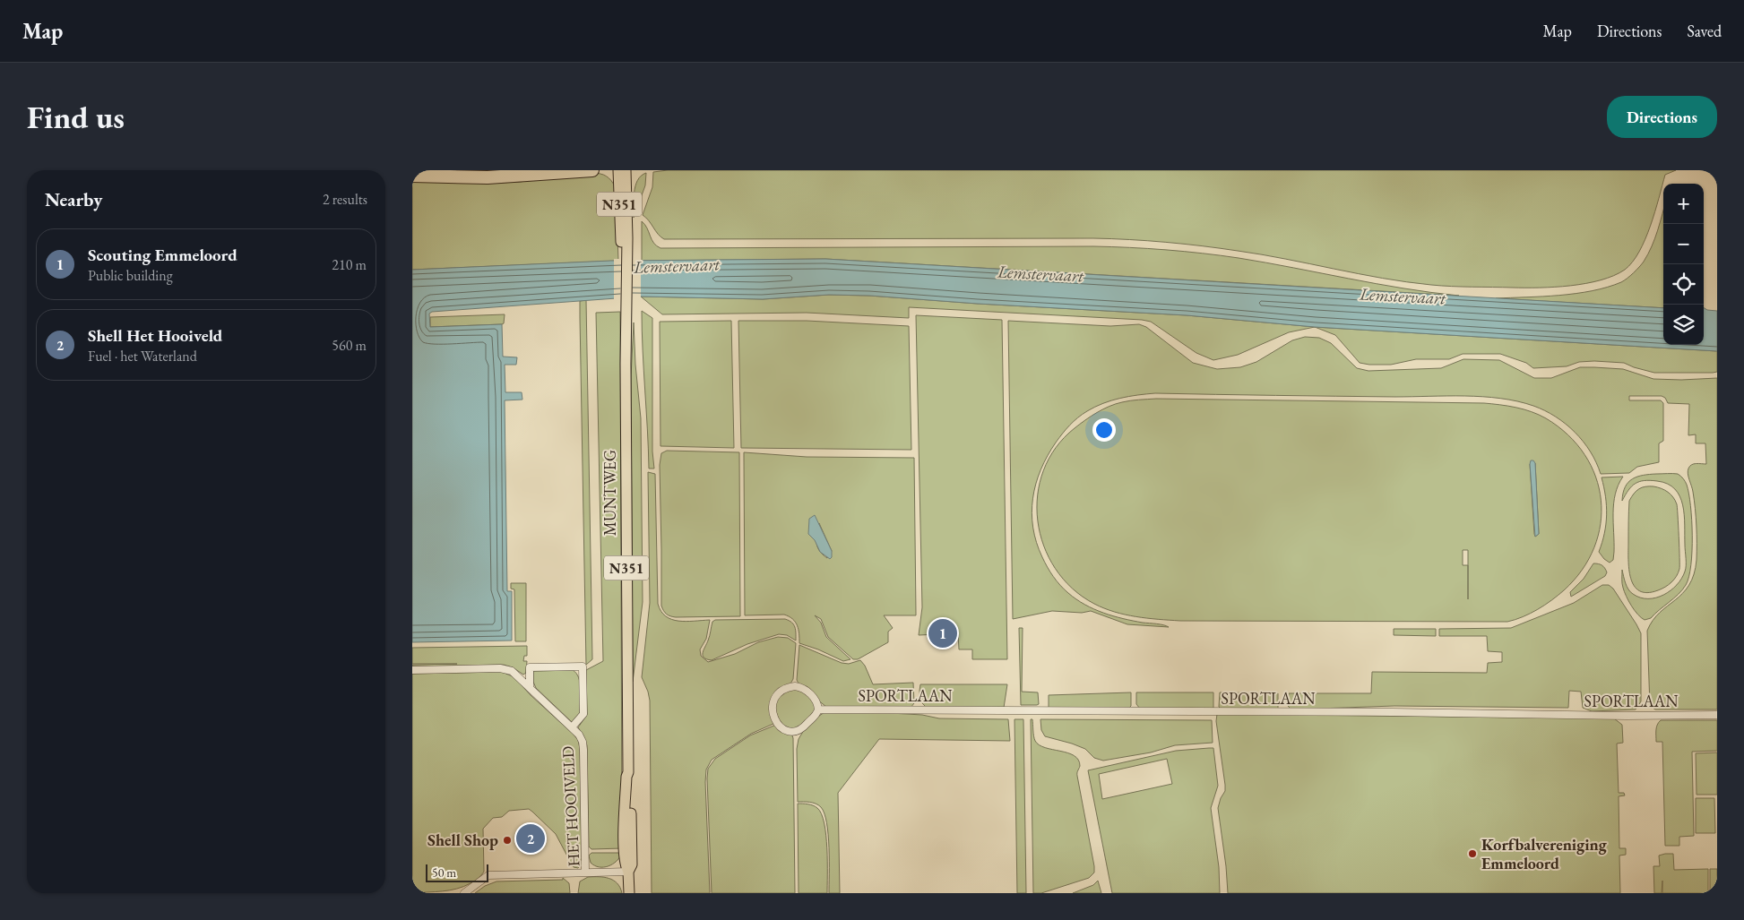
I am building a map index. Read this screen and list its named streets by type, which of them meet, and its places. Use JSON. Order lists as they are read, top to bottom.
{
  "streets": {
    "main road": ["N351", "MUNTWEG"],
    "street": ["SPORTLAAN", "HET HOOIVELD"]
  },
  "crossings": [
    ["MUNTWEG", "HET HOOIVELD"]
  ],
  "water": ["Lemstervaart"],
  "places": ["Shell Shop", "Korfbalvereniging Emmeloord"],
  "scale_bar": "50 m",
  "page": {
    "header": "Map",
    "nav": ["Map", "Directions", "Saved"],
    "buttons": "Directions",
    "title": "Find us",
    "heading": ["Nearby", "2 results"],
    "map_buttons": ["+", "−"],
    "list": [
      {
        "mark": "1",
        "name": "Scouting Emmeloord",
        "note": "Public building",
        "value": "210 m"
      },
      {
        "mark": "2",
        "name": "Shell Het Hooiveld",
        "note": "Fuel · het Waterland",
        "value": "560 m"
      }
    ],
    "pins": ["1", "2"],
    "scale": "50 m"
  }
}
